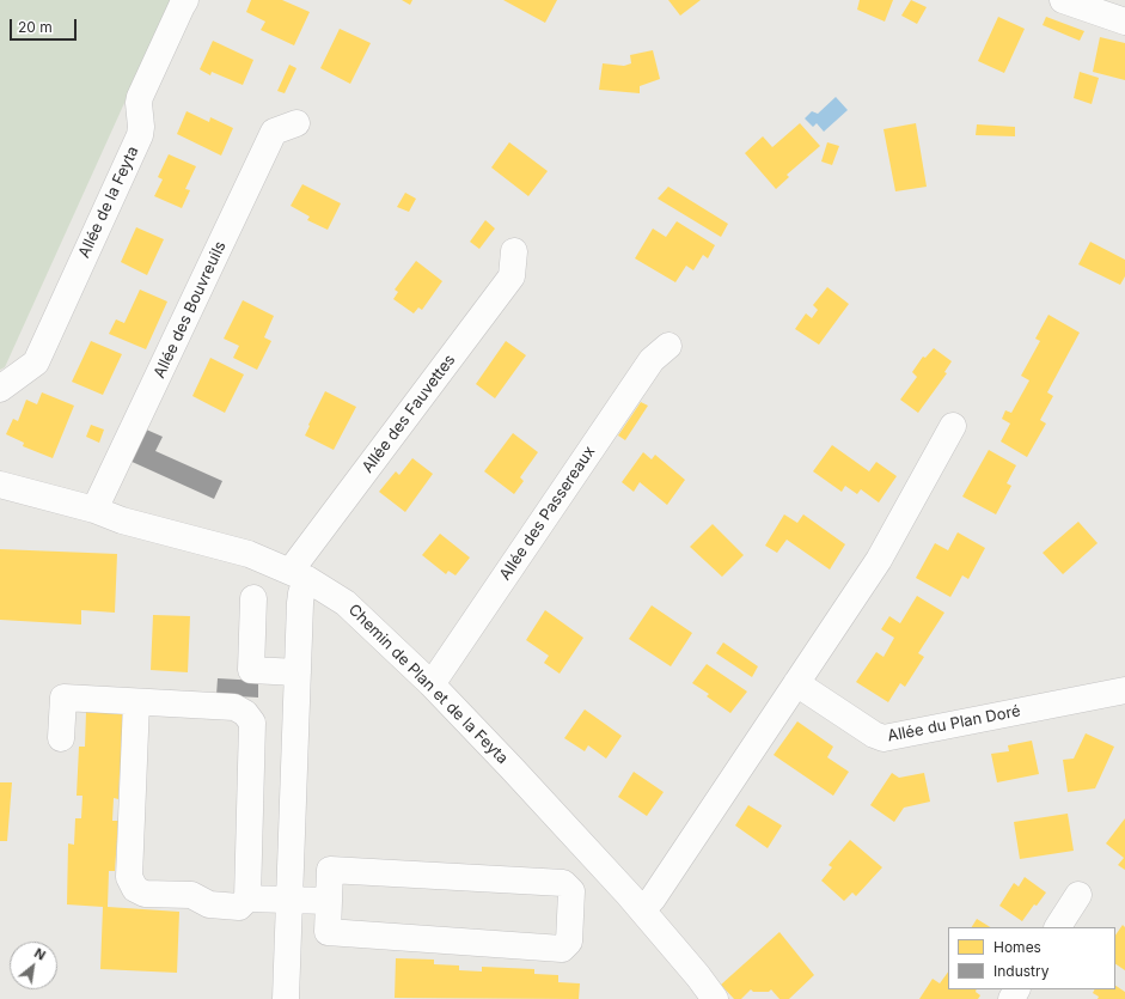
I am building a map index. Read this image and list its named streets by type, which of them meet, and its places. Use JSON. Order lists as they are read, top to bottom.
{
  "streets": {
    "street": [
      "Allée de la Feyta",
      "Allée des Bouvreuils",
      "Allée des Fauvettes",
      "Allée des Passereaux",
      "Chemin de Plan et de la Feyta",
      "Allée du Plan Doré"
    ]
  },
  "crossings": [
    ["Allée des Bouvreuils", "Chemin de Plan et de la Feyta"],
    ["Allée des Fauvettes", "Chemin de Plan et de la Feyta"],
    ["Allée des Passereaux", "Chemin de Plan et de la Feyta"]
  ],
  "legend": ["Homes", "Industry"],
  "scale_bar": "20 m",
  "north": "top right"
}
